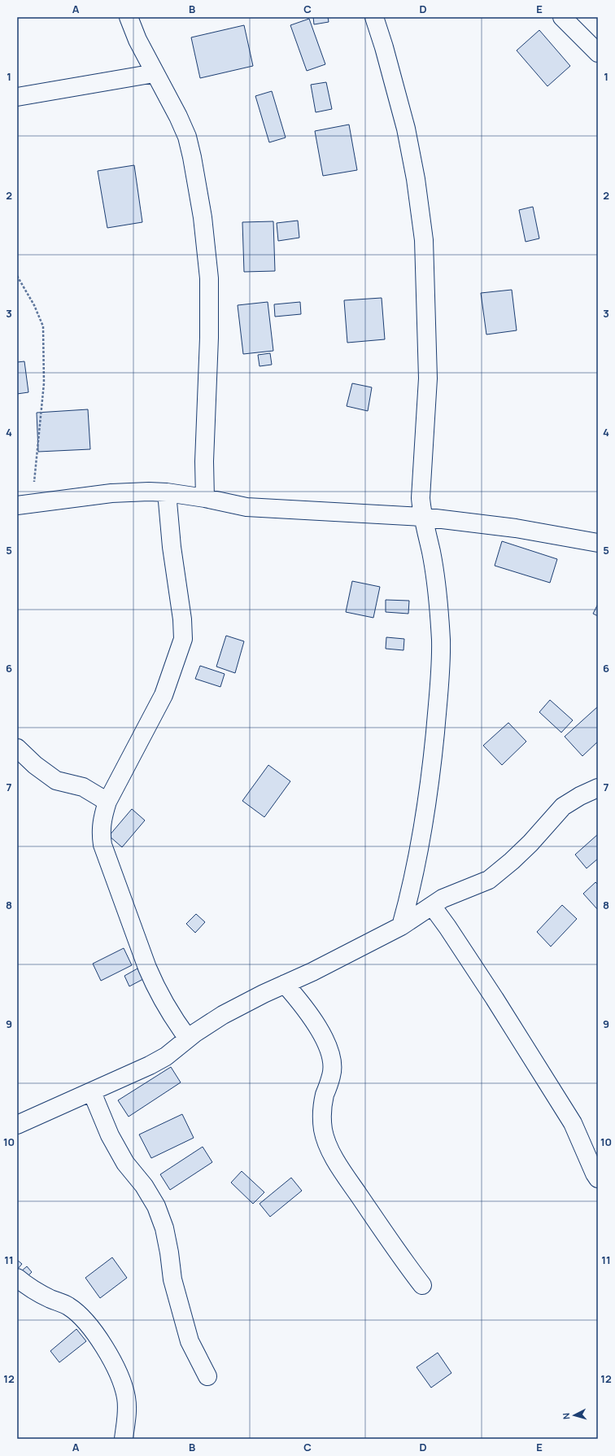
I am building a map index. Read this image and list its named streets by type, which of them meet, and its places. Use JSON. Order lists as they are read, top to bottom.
{
  "north": "left",
  "grid": {
    "columns": [
      "A",
      "B",
      "C",
      "D",
      "E"
    ],
    "rows": [
      "1",
      "2",
      "3",
      "4",
      "5",
      "6",
      "7",
      "8",
      "9",
      "10",
      "11",
      "12"
    ]
  }
}
